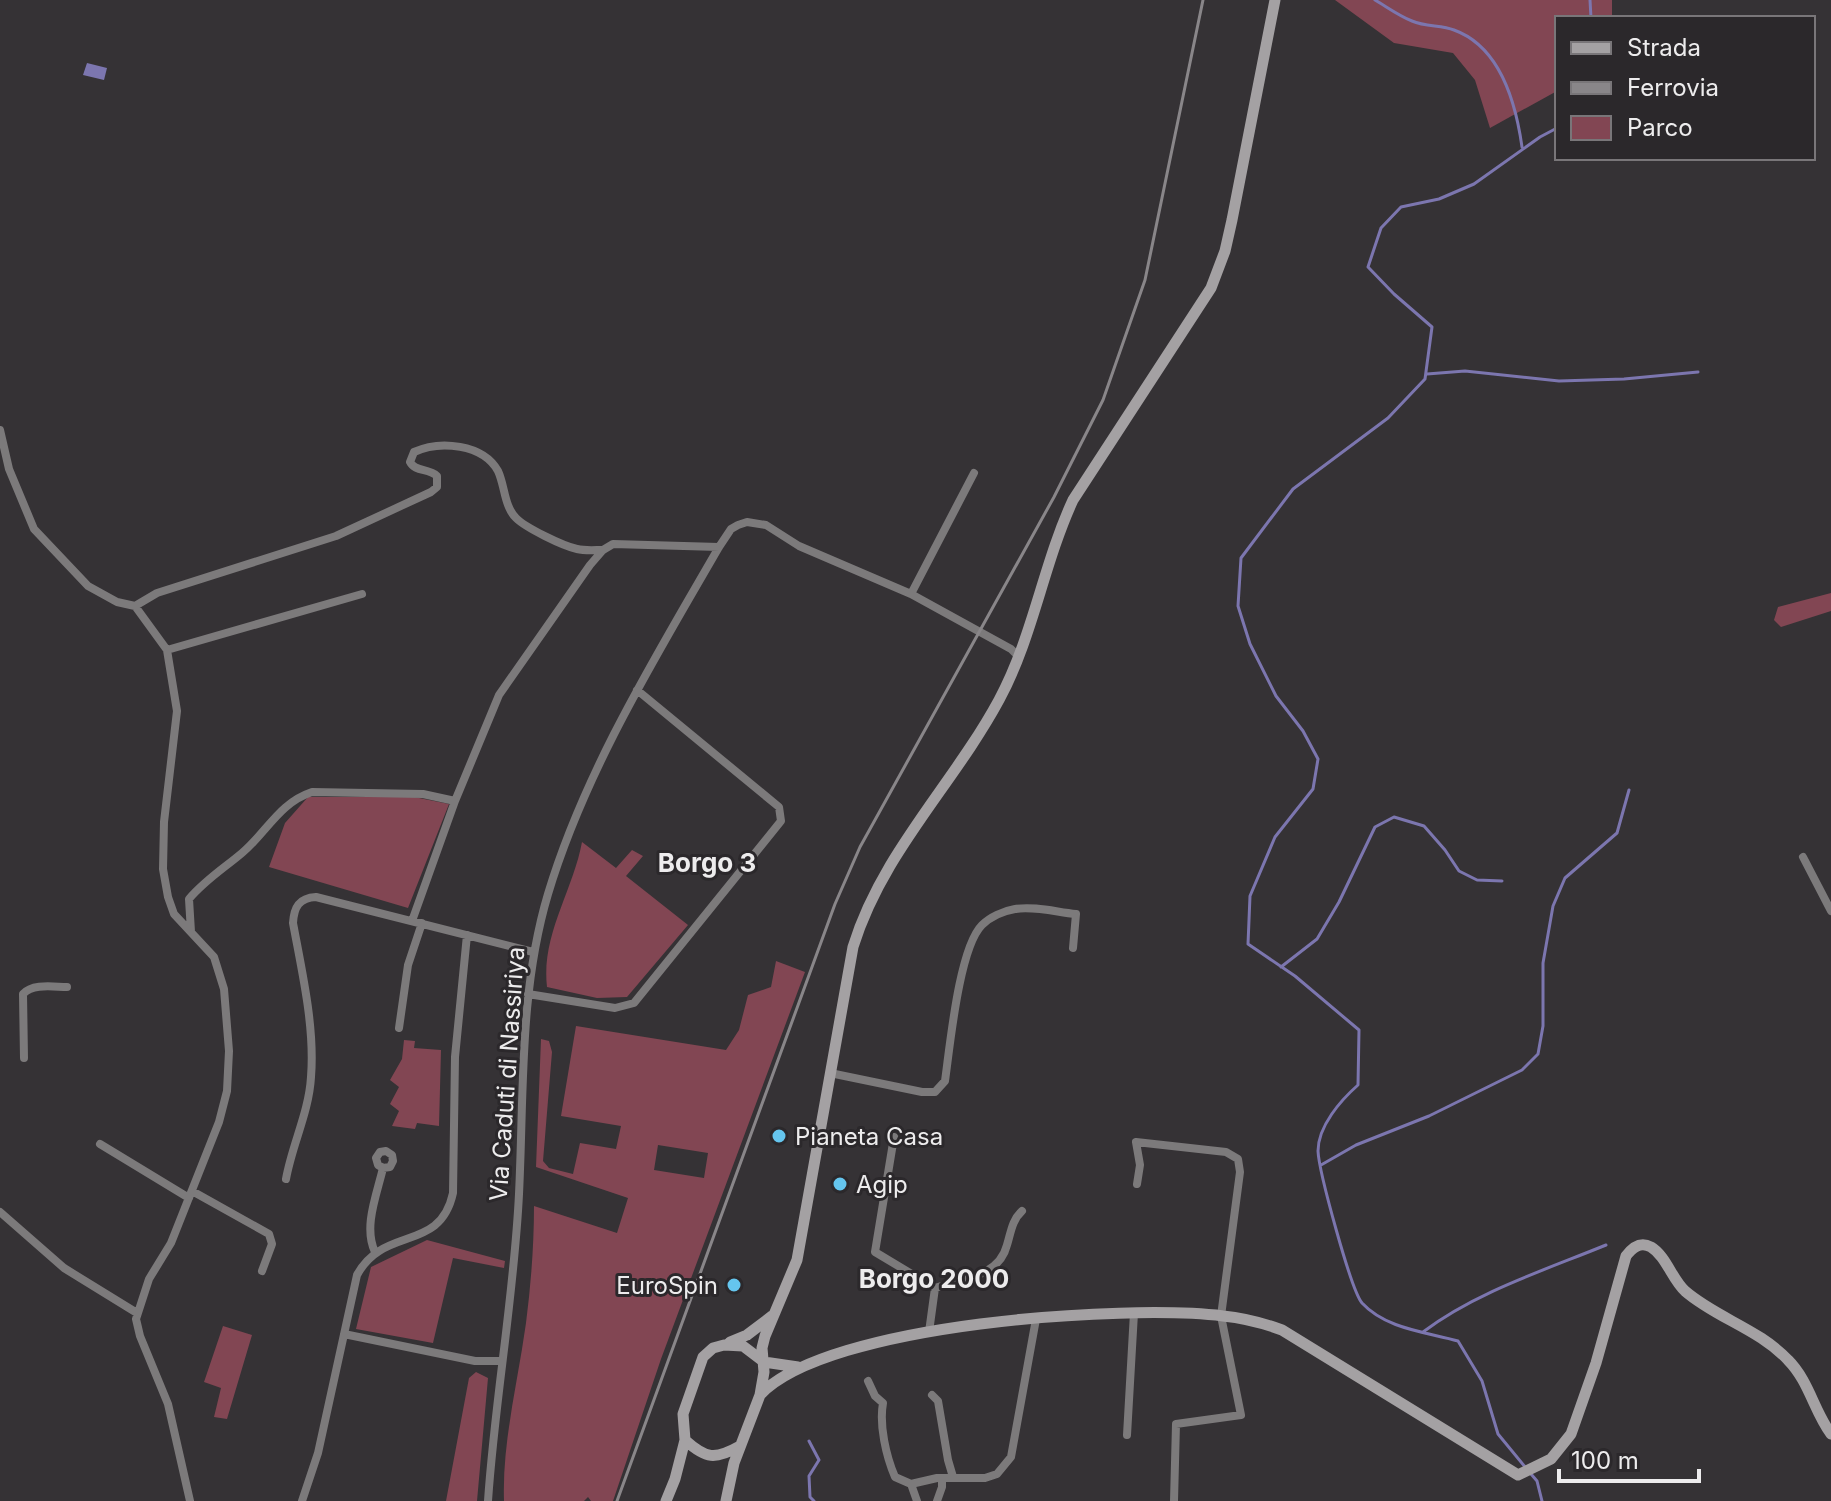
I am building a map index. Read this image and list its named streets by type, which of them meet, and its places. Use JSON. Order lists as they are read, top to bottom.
{
  "streets": {
    "street": ["Via Caduti di Nassiriya"]
  },
  "districts": ["Borgo 3", "Borgo 2000"],
  "places": ["Pianeta Casa", "Agip", "EuroSpin"],
  "legend": ["Strada", "Ferrovia", "Parco"],
  "scale_bar": "100 m"
}
